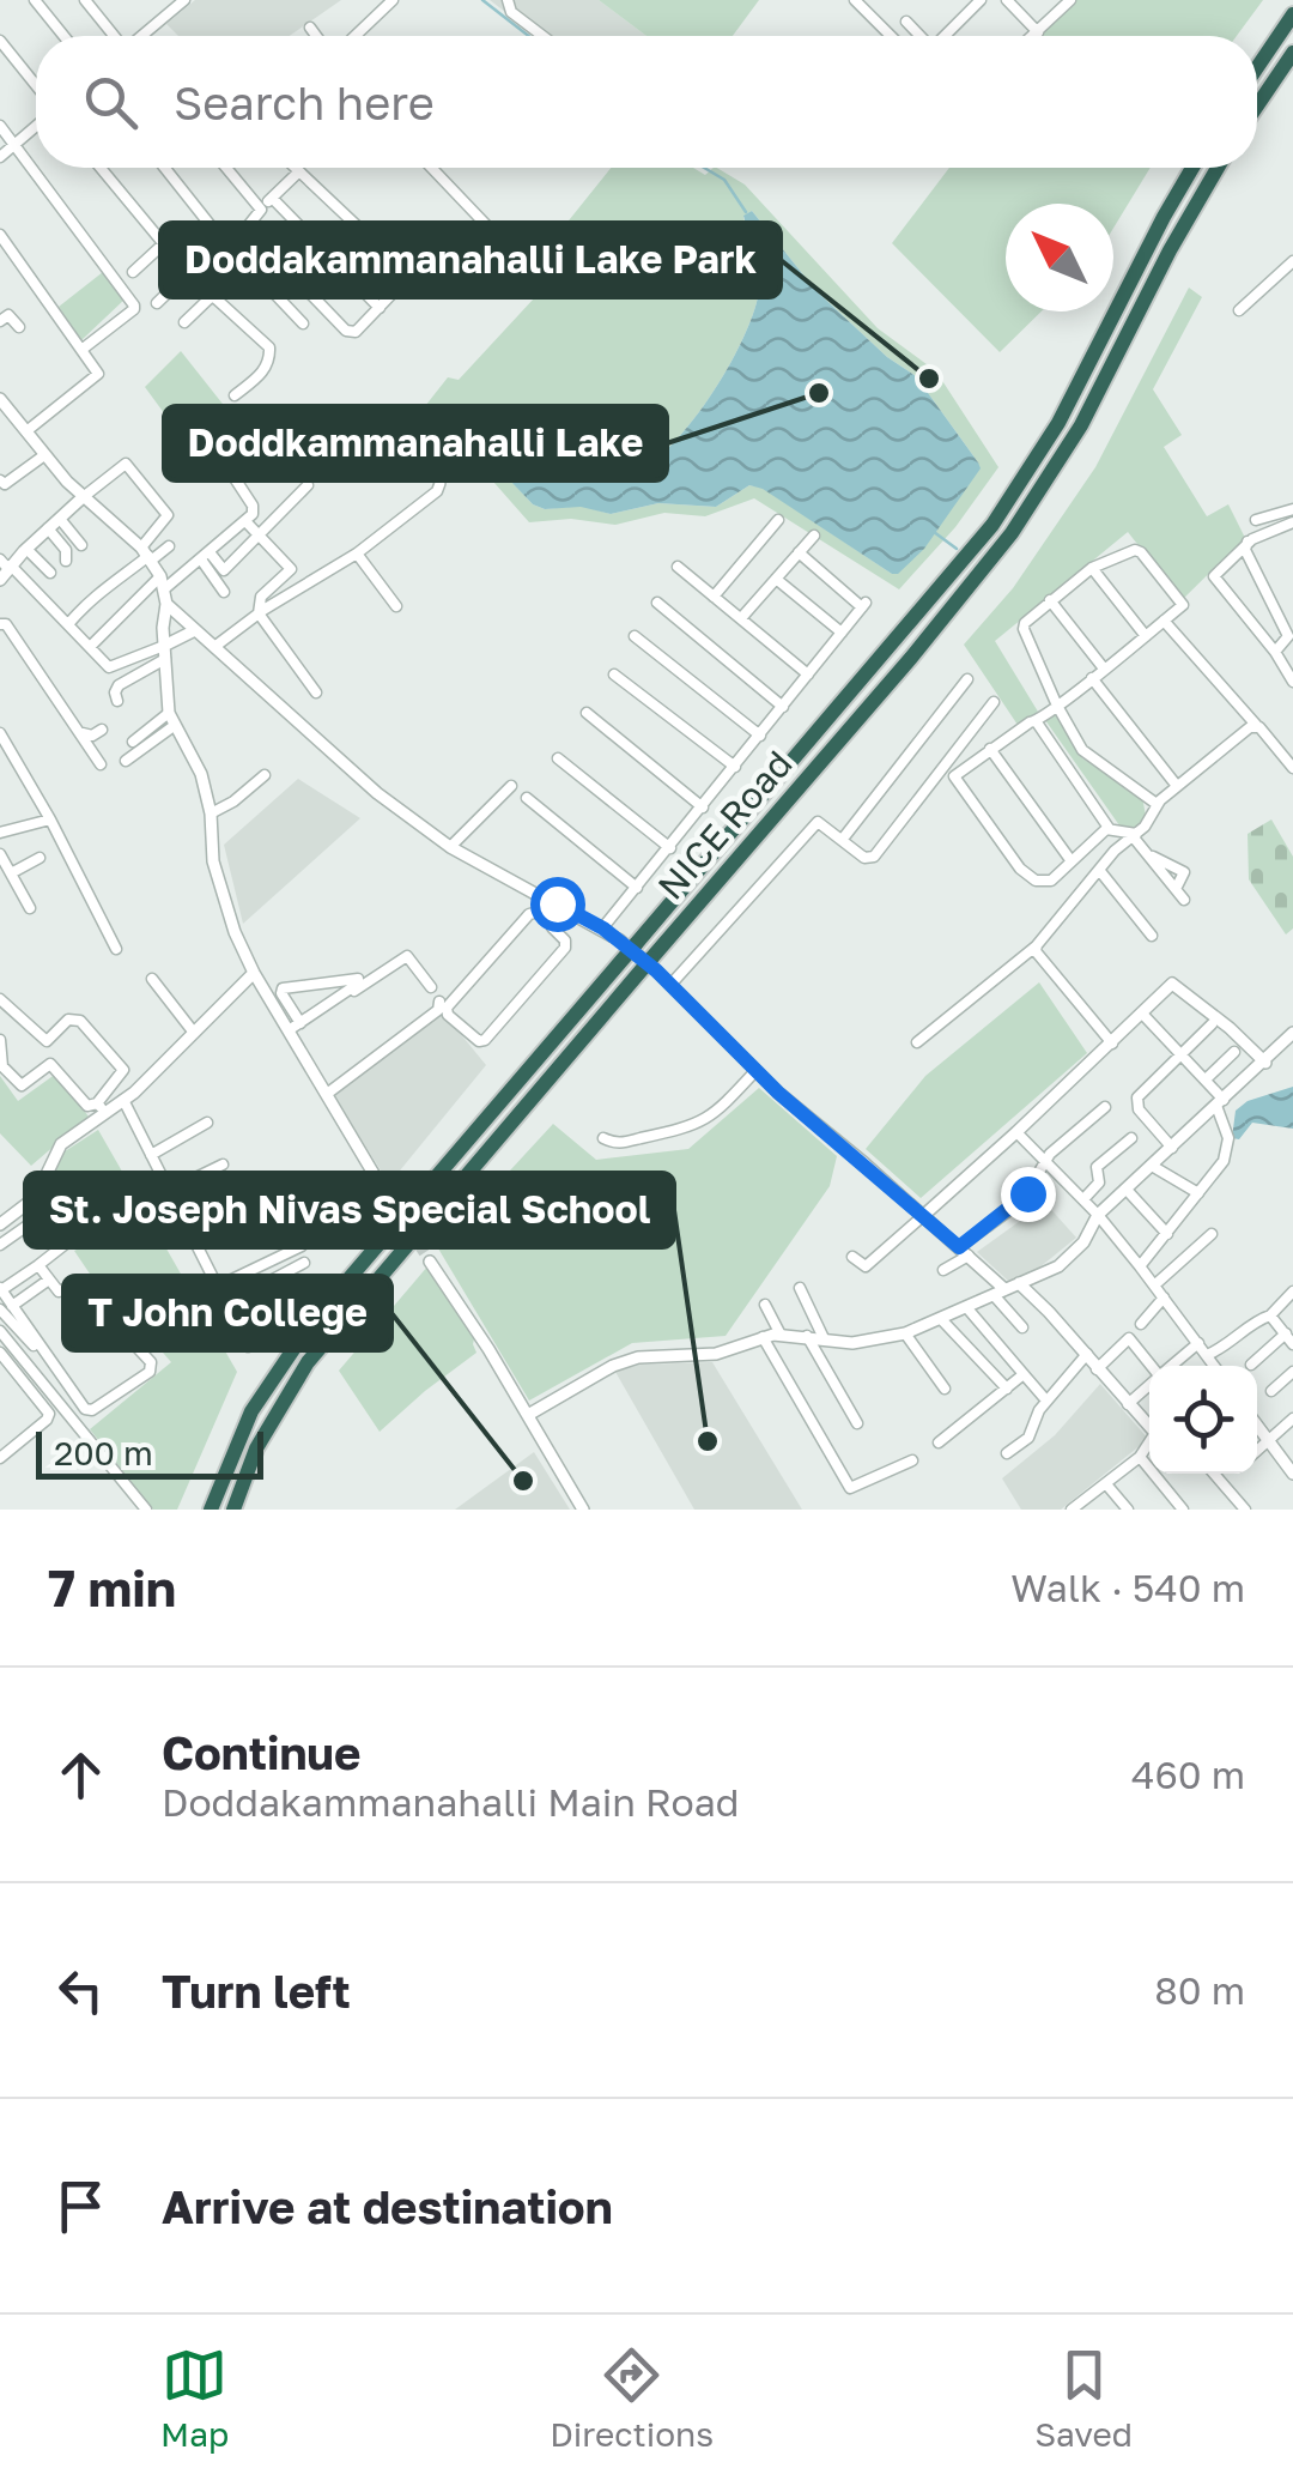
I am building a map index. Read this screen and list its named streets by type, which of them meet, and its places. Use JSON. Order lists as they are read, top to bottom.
{
  "streets": {
    "highway": ["NICE Road"]
  },
  "places": [
    "Doddakammanahalli Lake Park",
    "Doddkammanahalli Lake",
    "St. Joseph Nivas Special School",
    "T John College"
  ],
  "scale_bar": "200 m",
  "north": "top left",
  "page": {
    "search": "Search here",
    "scale": "200 m",
    "heading": ["7 min", "Walk · 540 m"],
    "list": [
      ["Continue", "Doddakammanahalli Main Road", "460 m"],
      ["Turn left", "80 m"],
      "Arrive at destination"
    ],
    "nav": ["Map", "Directions", "Saved"]
  }
}
